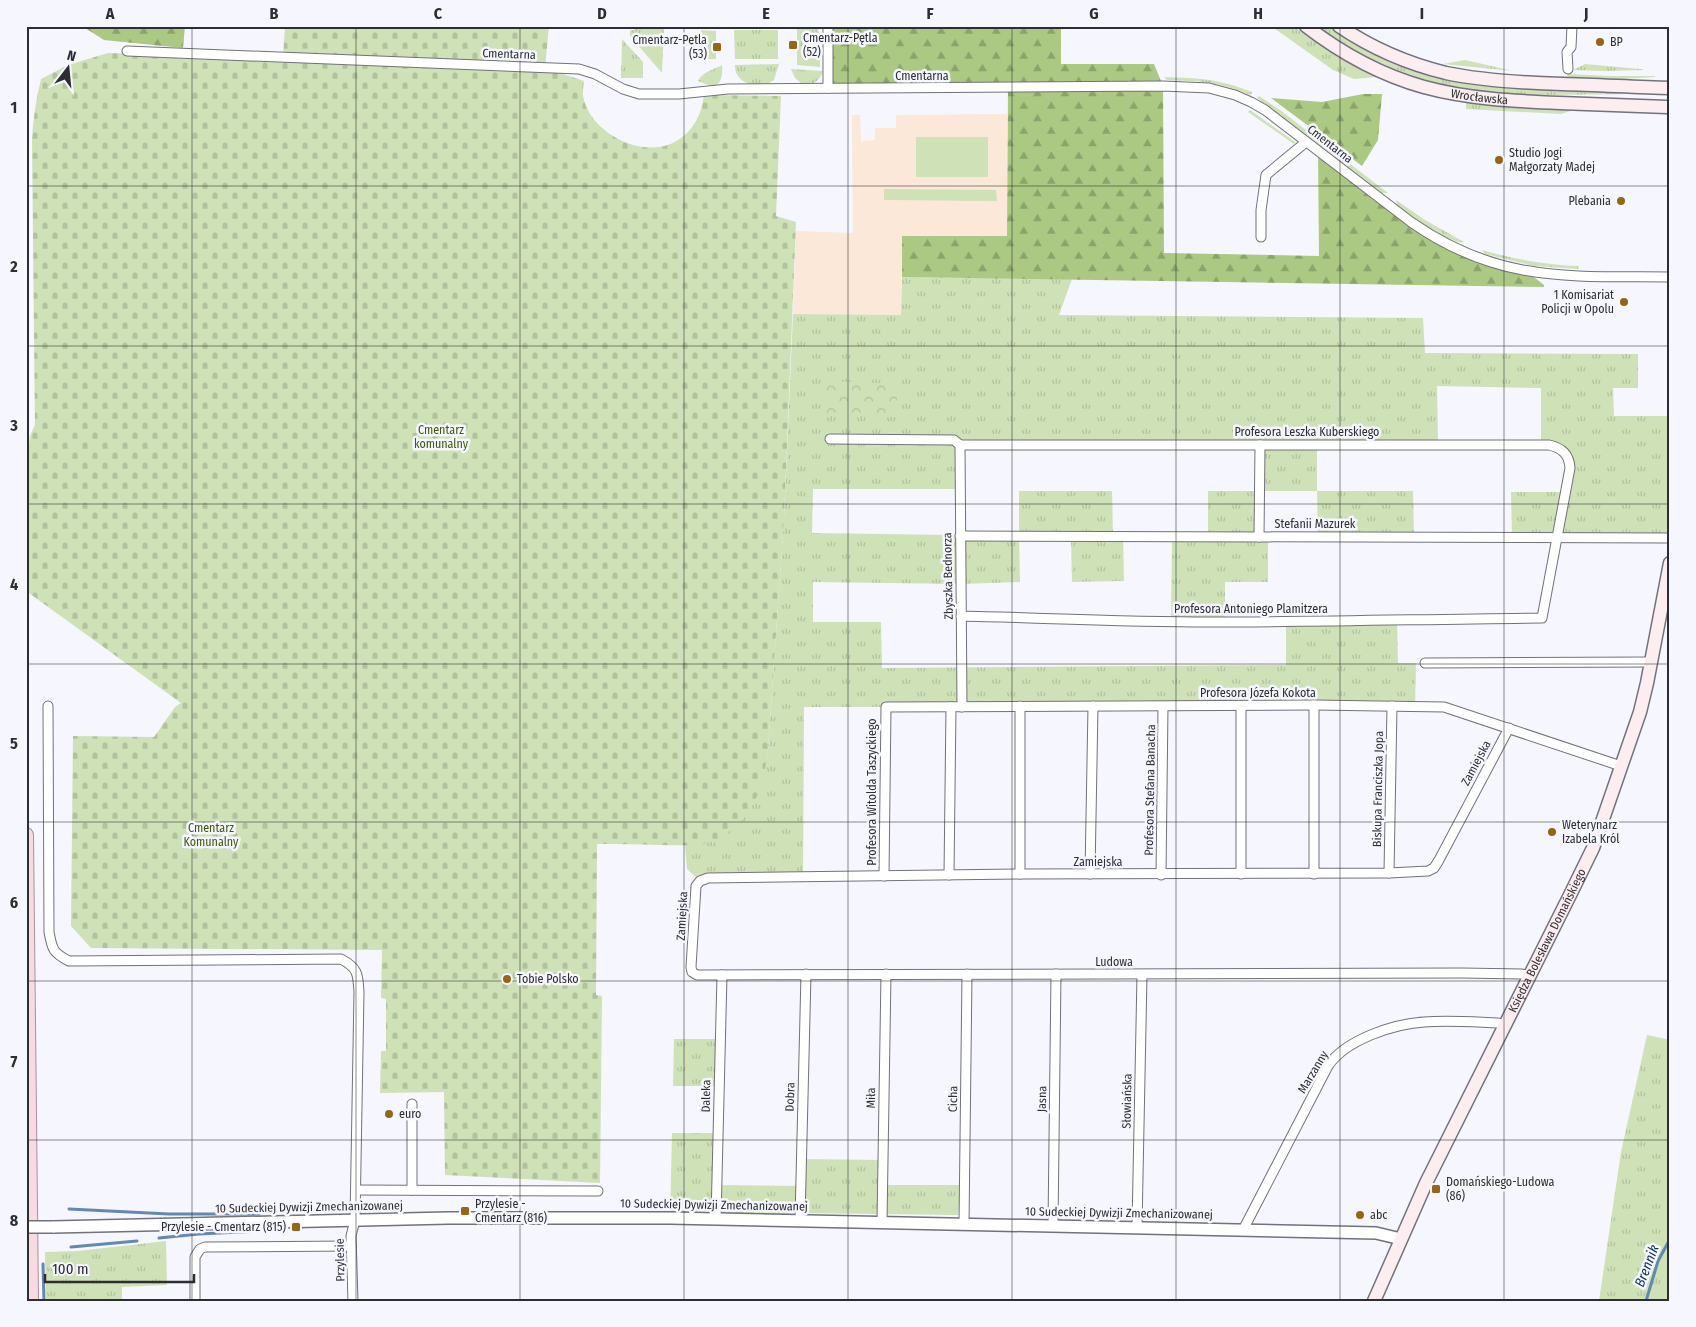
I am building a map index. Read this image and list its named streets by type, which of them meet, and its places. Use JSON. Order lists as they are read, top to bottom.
{
  "streets": {
    "main road": ["Wrocławska", "Księdza Bolesława Domańskiego"],
    "street": [
      "Cmentarna",
      "Profesora Leszka Kuberskiego",
      "Stefanii Mazurek",
      "Zbyszka Bednorza",
      "Profesora Antoniego Plamitzera",
      "Profesora Józefa Kokota",
      "Zamiejska",
      "Biskupa Franciszka Jopa",
      "Profesora Stefana Banacha",
      "Profesora Witolda Taszyckiego",
      "Ludowa",
      "Marzanny",
      "Daleka",
      "Dobra",
      "Miła",
      "Cicha",
      "Jasna",
      "Słowiańska",
      "10 Sudeckiej Dywizji Zmechanizowanej",
      "Przylesie"
    ]
  },
  "crossings": [
    ["Profesora Leszka Kuberskiego", "Stefanii Mazurek"],
    ["Profesora Leszka Kuberskiego", "Zbyszka Bednorza"],
    ["Profesora Leszka Kuberskiego", "Profesora Antoniego Plamitzera"],
    ["Stefanii Mazurek", "Zbyszka Bednorza"],
    ["Zbyszka Bednorza", "Profesora Antoniego Plamitzera"],
    ["Zbyszka Bednorza", "Profesora Józefa Kokota"],
    ["Profesora Józefa Kokota", "Zamiejska"],
    ["Profesora Józefa Kokota", "Biskupa Franciszka Jopa"],
    ["Profesora Józefa Kokota", "Profesora Stefana Banacha"],
    ["Profesora Józefa Kokota", "Profesora Witolda Taszyckiego"],
    ["Profesora Józefa Kokota", "Księdza Bolesława Domańskiego"],
    ["Zamiejska", "Biskupa Franciszka Jopa"],
    ["Zamiejska", "Profesora Stefana Banacha"],
    ["Zamiejska", "Profesora Witolda Taszyckiego"],
    ["Zamiejska", "Ludowa"],
    ["Księdza Bolesława Domańskiego", "Ludowa"],
    ["Księdza Bolesława Domańskiego", "Marzanny"],
    ["Księdza Bolesława Domańskiego", "10 Sudeckiej Dywizji Zmechanizowanej"],
    ["Ludowa", "Daleka"],
    ["Ludowa", "Dobra"],
    ["Ludowa", "Miła"],
    ["Ludowa", "Cicha"],
    ["Ludowa", "Jasna"],
    ["Ludowa", "Słowiańska"],
    ["Marzanny", "10 Sudeckiej Dywizji Zmechanizowanej"],
    ["Daleka", "10 Sudeckiej Dywizji Zmechanizowanej"],
    ["Dobra", "10 Sudeckiej Dywizji Zmechanizowanej"],
    ["Miła", "10 Sudeckiej Dywizji Zmechanizowanej"],
    ["Cicha", "10 Sudeckiej Dywizji Zmechanizowanej"],
    ["Jasna", "10 Sudeckiej Dywizji Zmechanizowanej"],
    ["Słowiańska", "10 Sudeckiej Dywizji Zmechanizowanej"],
    ["10 Sudeckiej Dywizji Zmechanizowanej", "Przylesie"]
  ],
  "water": ["Brennik"],
  "parks": ["Cmentarz komunalny", "Cmentarz Komunalny"],
  "places": {
    "other": [
      "BP",
      "Studio Jogi Małgorzaty Madej",
      "Plebania",
      "1 Komisariat Policji w Opolu",
      "Weterynarz Izabela Król",
      "Tobie Polsko",
      "euro",
      "abc"
    ],
    "transit": [
      "Cmentarz-Pętla (52)",
      "Cmentarz-Pętla (53)",
      "Domańskiego-Ludowa (86)",
      "Przylesie - Cmentarz (816)",
      "Przylesie - Cmentarz (815)"
    ]
  },
  "scale_bar": "100 m",
  "north": "top",
  "grid": {
    "columns": [
      "A",
      "B",
      "C",
      "D",
      "E",
      "F",
      "G",
      "H",
      "I",
      "J"
    ],
    "rows": [
      "1",
      "2",
      "3",
      "4",
      "5",
      "6",
      "7",
      "8"
    ]
  }
}
